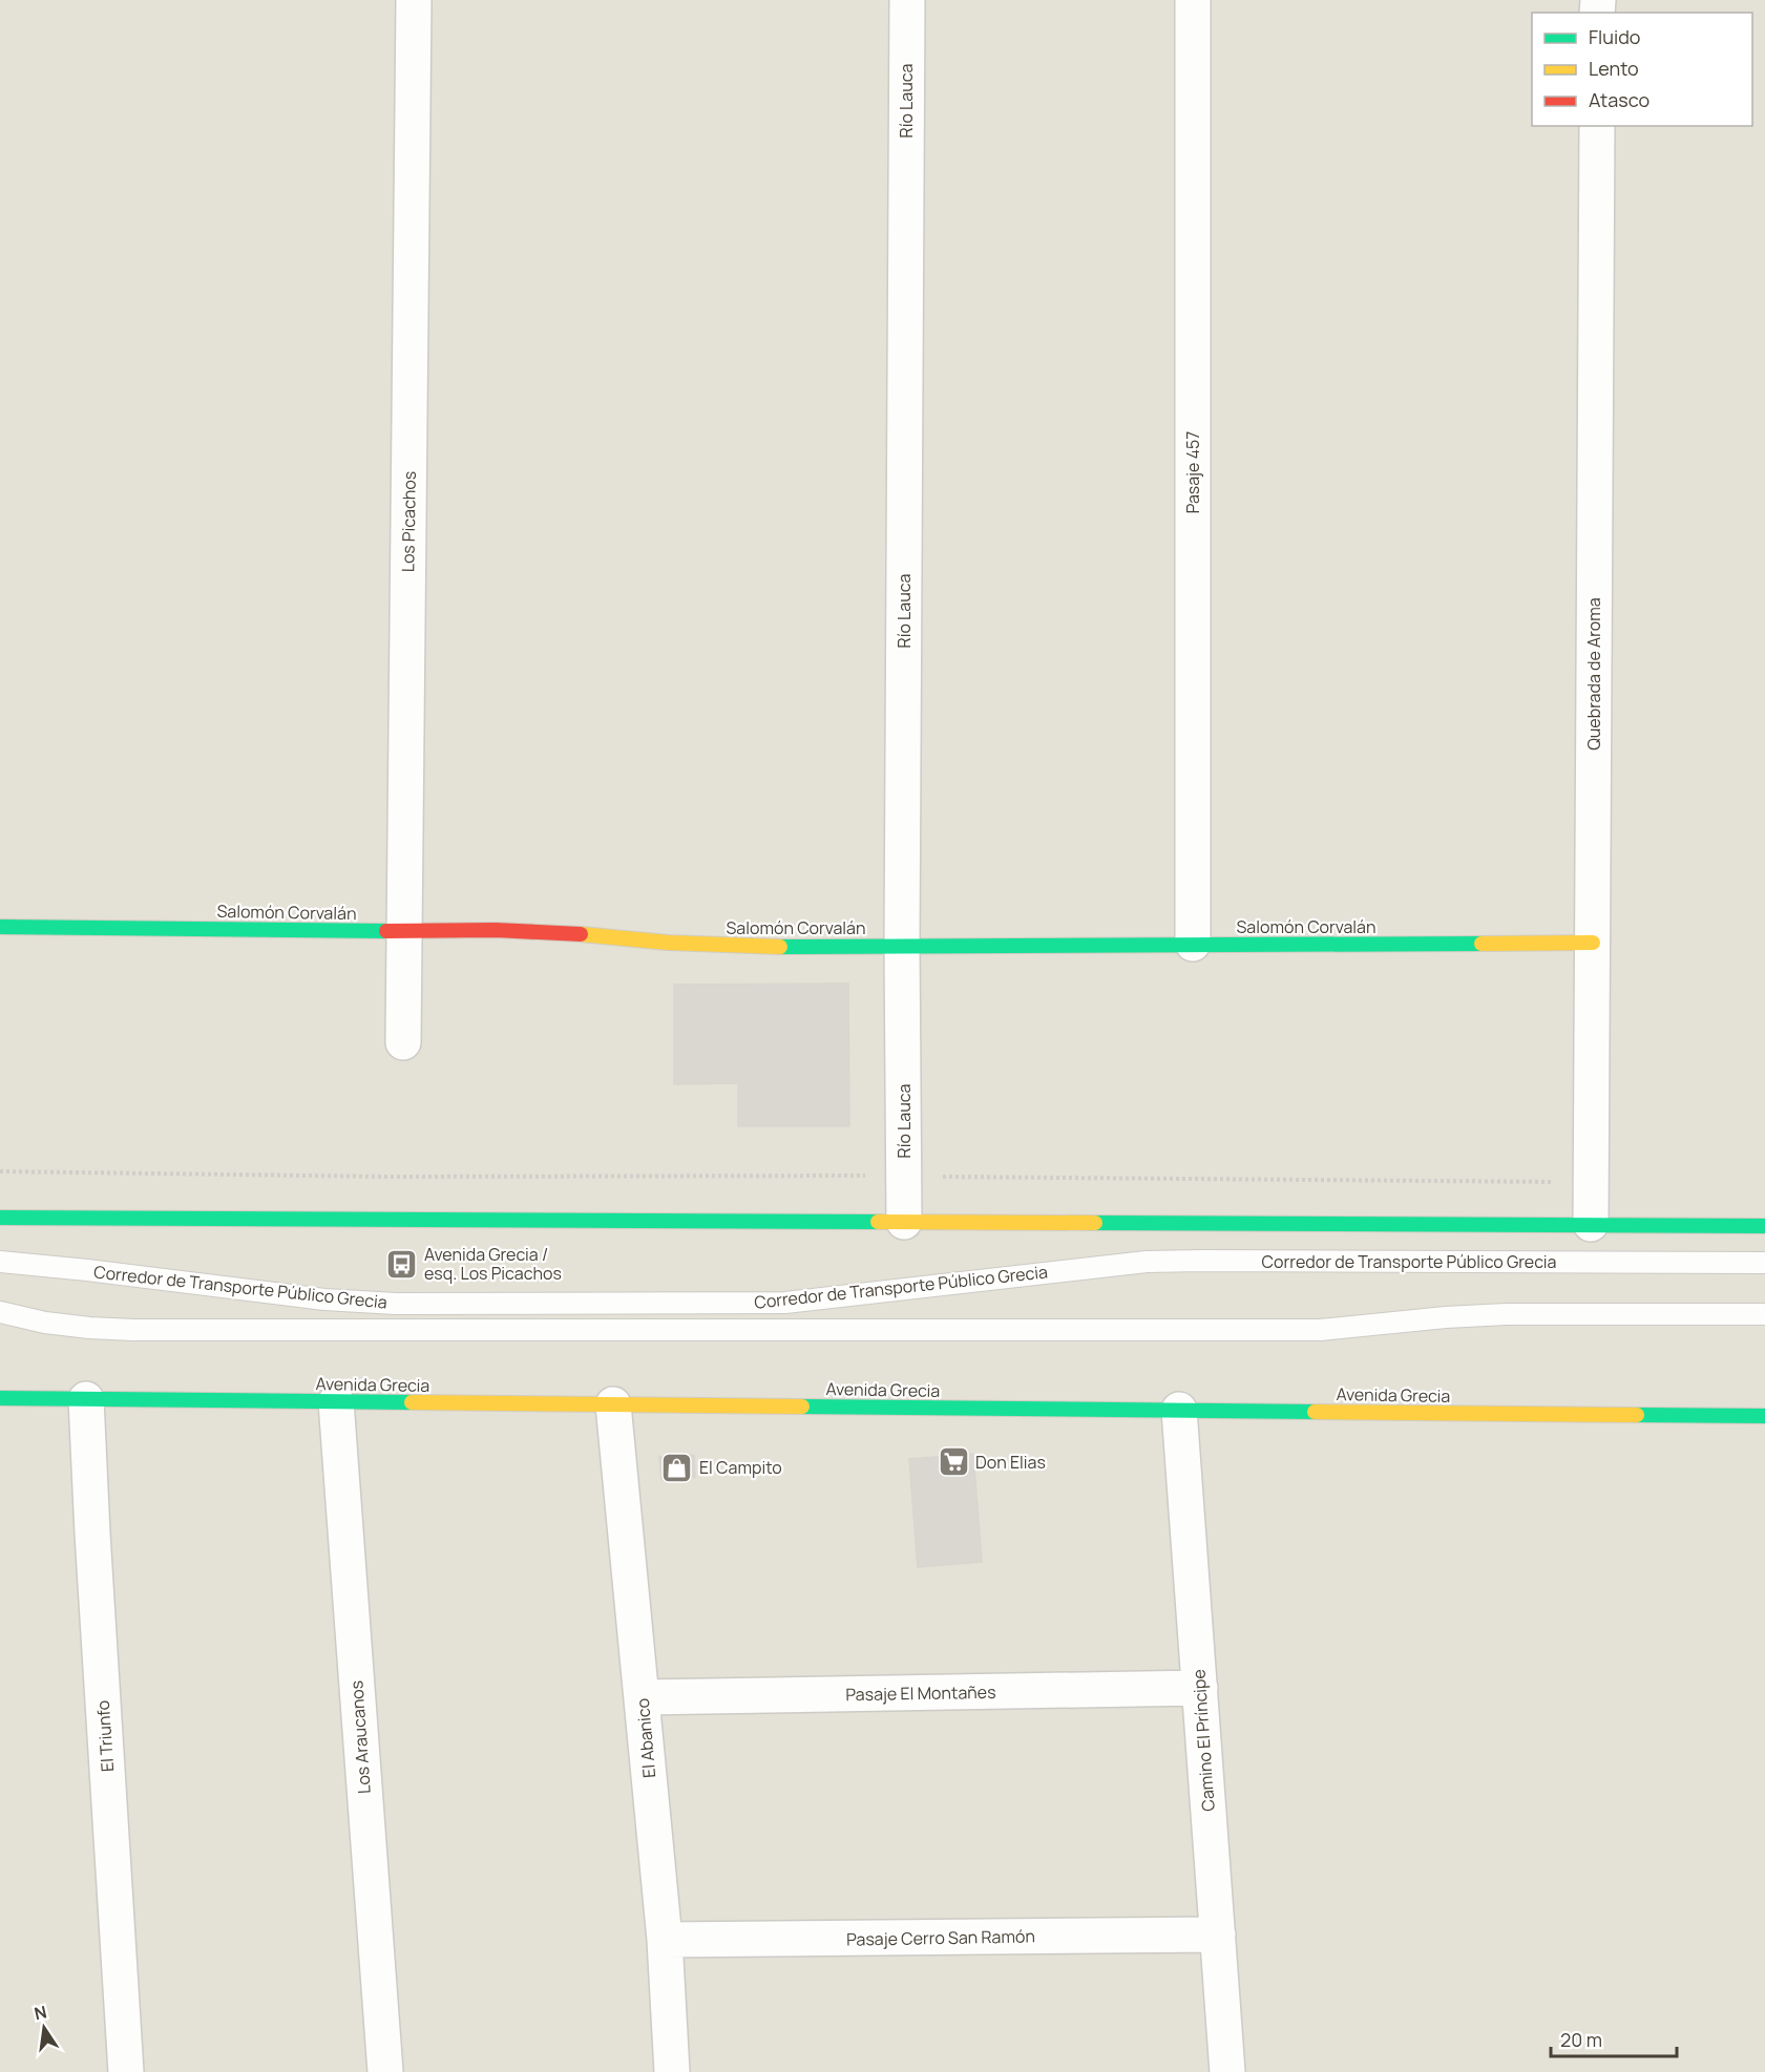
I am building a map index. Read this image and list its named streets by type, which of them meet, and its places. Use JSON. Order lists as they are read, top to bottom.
{
  "streets": {
    "main road": ["Salomón Corvalán", "Avenida Grecia"],
    "street": [
      "Río Lauca",
      "Pasaje 457",
      "Los Picachos",
      "Quebrada de Aroma",
      "Pasaje El Montañes",
      "El Triunfo",
      "Los Araucanos",
      "El Abanico",
      "Camino El Príncipe",
      "Pasaje Cerro San Ramón"
    ],
    "lane": ["Corredor de Transporte Público Grecia"]
  },
  "crossings": [
    ["Río Lauca", "Salomón Corvalán"],
    ["Pasaje 457", "Salomón Corvalán"],
    ["Los Picachos", "Salomón Corvalán"],
    ["Quebrada de Aroma", "Salomón Corvalán"],
    ["Avenida Grecia", "El Triunfo"],
    ["Avenida Grecia", "Los Araucanos"],
    ["Avenida Grecia", "El Abanico"],
    ["Avenida Grecia", "Camino El Príncipe"],
    ["Pasaje El Montañes", "El Abanico"],
    ["Pasaje El Montañes", "Camino El Príncipe"],
    ["El Abanico", "Pasaje Cerro San Ramón"],
    ["Camino El Príncipe", "Pasaje Cerro San Ramón"]
  ],
  "places": {
    "bus stop": ["Avenida Grecia / esq. Los Picachos"],
    "supermarket": ["Don Elias"],
    "shop": ["El Campito"]
  },
  "legend": ["Fluido", "Lento", "Atasco"],
  "scale_bar": "20 m",
  "north": "top"
}
